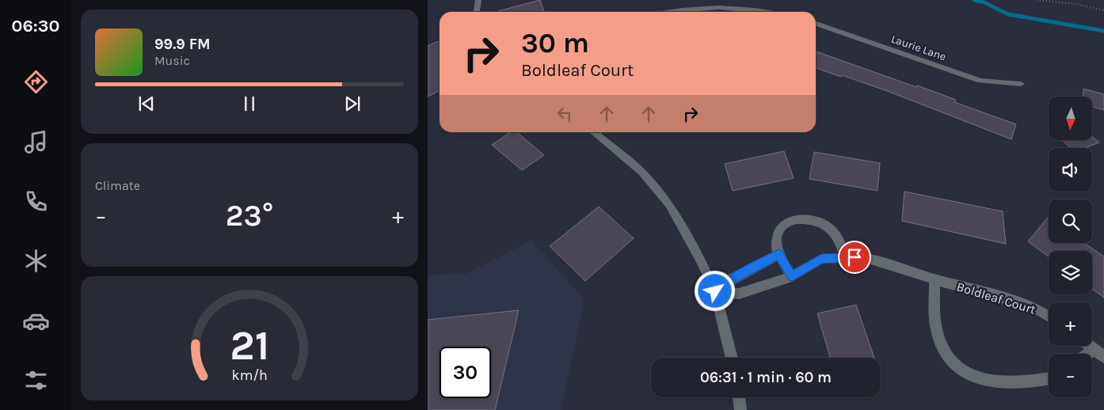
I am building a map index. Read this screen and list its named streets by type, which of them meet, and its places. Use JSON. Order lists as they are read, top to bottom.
{
  "streets": {
    "street": ["Laurie Lane", "Boldleaf Court"]
  },
  "north": "bottom",
  "page": {
    "tabs": "06:30",
    "turn": ["30 m", "Boldleaf Court"],
    "song": ["99.9 FM", "Music"],
    "map_buttons": ["+", "−"],
    "tile": "Climate",
    "heat": ["−", "23°", "+"],
    "limit": "30",
    "trip": "06:31 · 1 min · 60 m",
    "gauge": ["21", "km/h"]
  }
}
